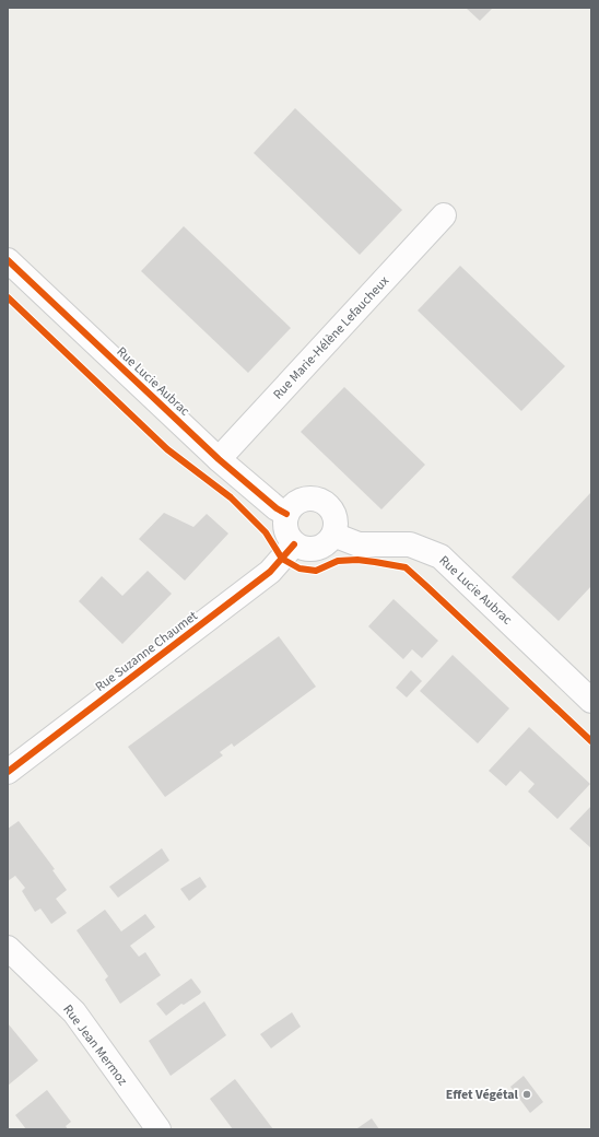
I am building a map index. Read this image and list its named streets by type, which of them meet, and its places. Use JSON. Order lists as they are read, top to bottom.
{
  "streets": {
    "street": [
      "Rue Marie-Hélène Lefaucheux",
      "Rue Lucie Aubrac",
      "Rue Suzanne Chaumet",
      "Rue Jean Mermoz"
    ]
  },
  "crossings": [
    ["Rue Marie-Hélène Lefaucheux", "Rue Lucie Aubrac"],
    ["Rue Lucie Aubrac", "Rue Suzanne Chaumet"]
  ],
  "places": ["Effet Végétal"]
}
